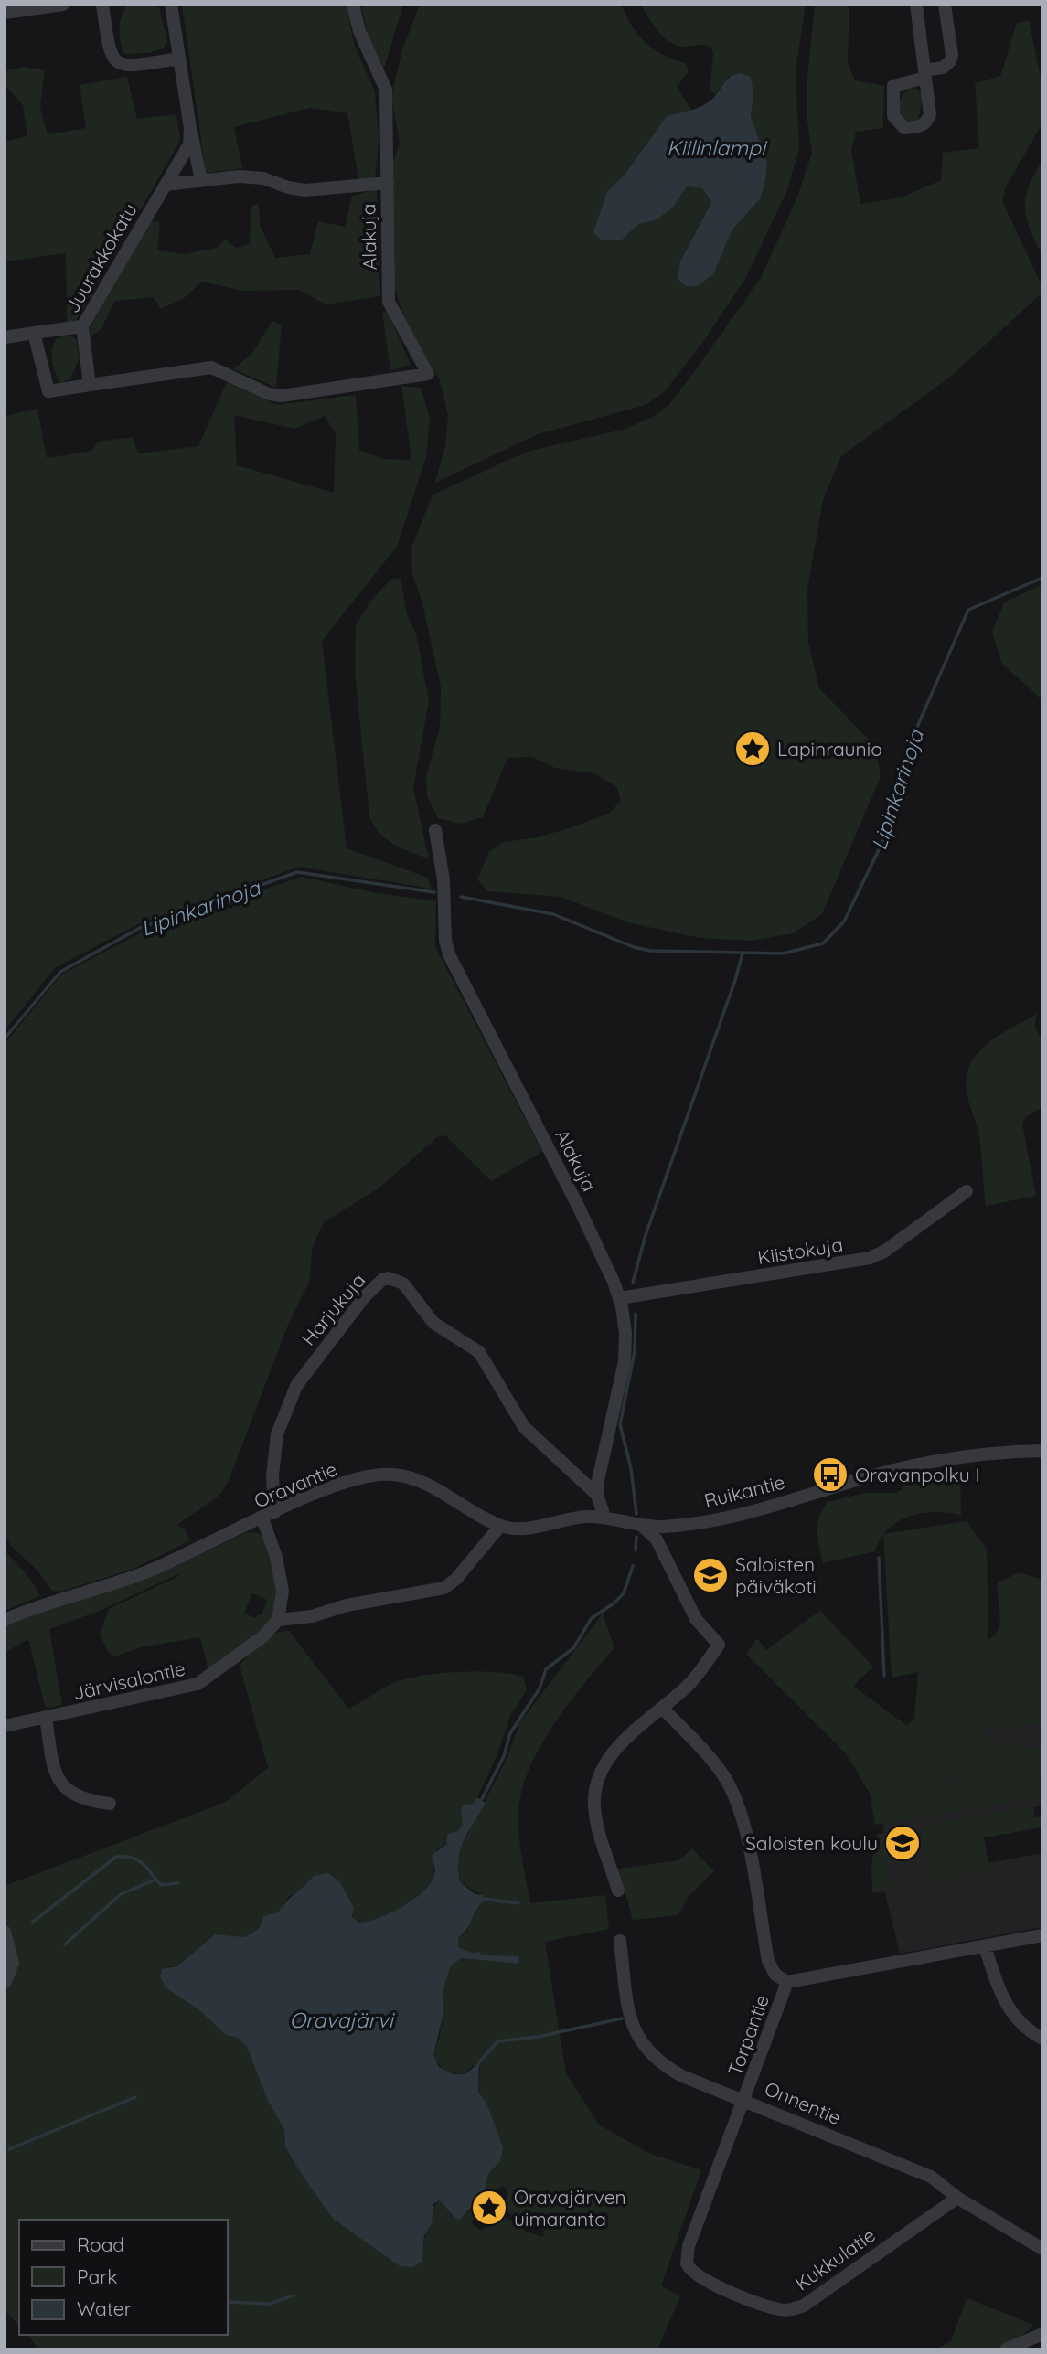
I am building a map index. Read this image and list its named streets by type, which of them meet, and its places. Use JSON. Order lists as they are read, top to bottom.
{
  "streets": {
    "street": [
      "Alakuja",
      "Juurakkokatu",
      "Kiistokuja",
      "Harjukuja",
      "Oravantie",
      "Ruikantie",
      "Järvisalontie",
      "Torpantie",
      "Onnentie",
      "Kukkulatie"
    ]
  },
  "crossings": [
    ["Alakuja", "Juurakkokatu"],
    ["Alakuja", "Kiistokuja"],
    ["Alakuja", "Harjukuja"],
    ["Harjukuja", "Oravantie"],
    ["Oravantie", "Ruikantie"],
    ["Torpantie", "Onnentie"],
    ["Torpantie", "Kukkulatie"],
    ["Onnentie", "Kukkulatie"]
  ],
  "water": ["Kiilinlampi", "Lipinkarinoja", "Oravajärvi"],
  "places": {
    "place": ["Lapinraunio", "Oravajärven uimaranta"],
    "bus stop": ["Oravanpolku I"],
    "school or university": ["Saloisten päiväkoti", "Saloisten koulu"]
  },
  "legend": ["Road", "Park", "Water"]
}
